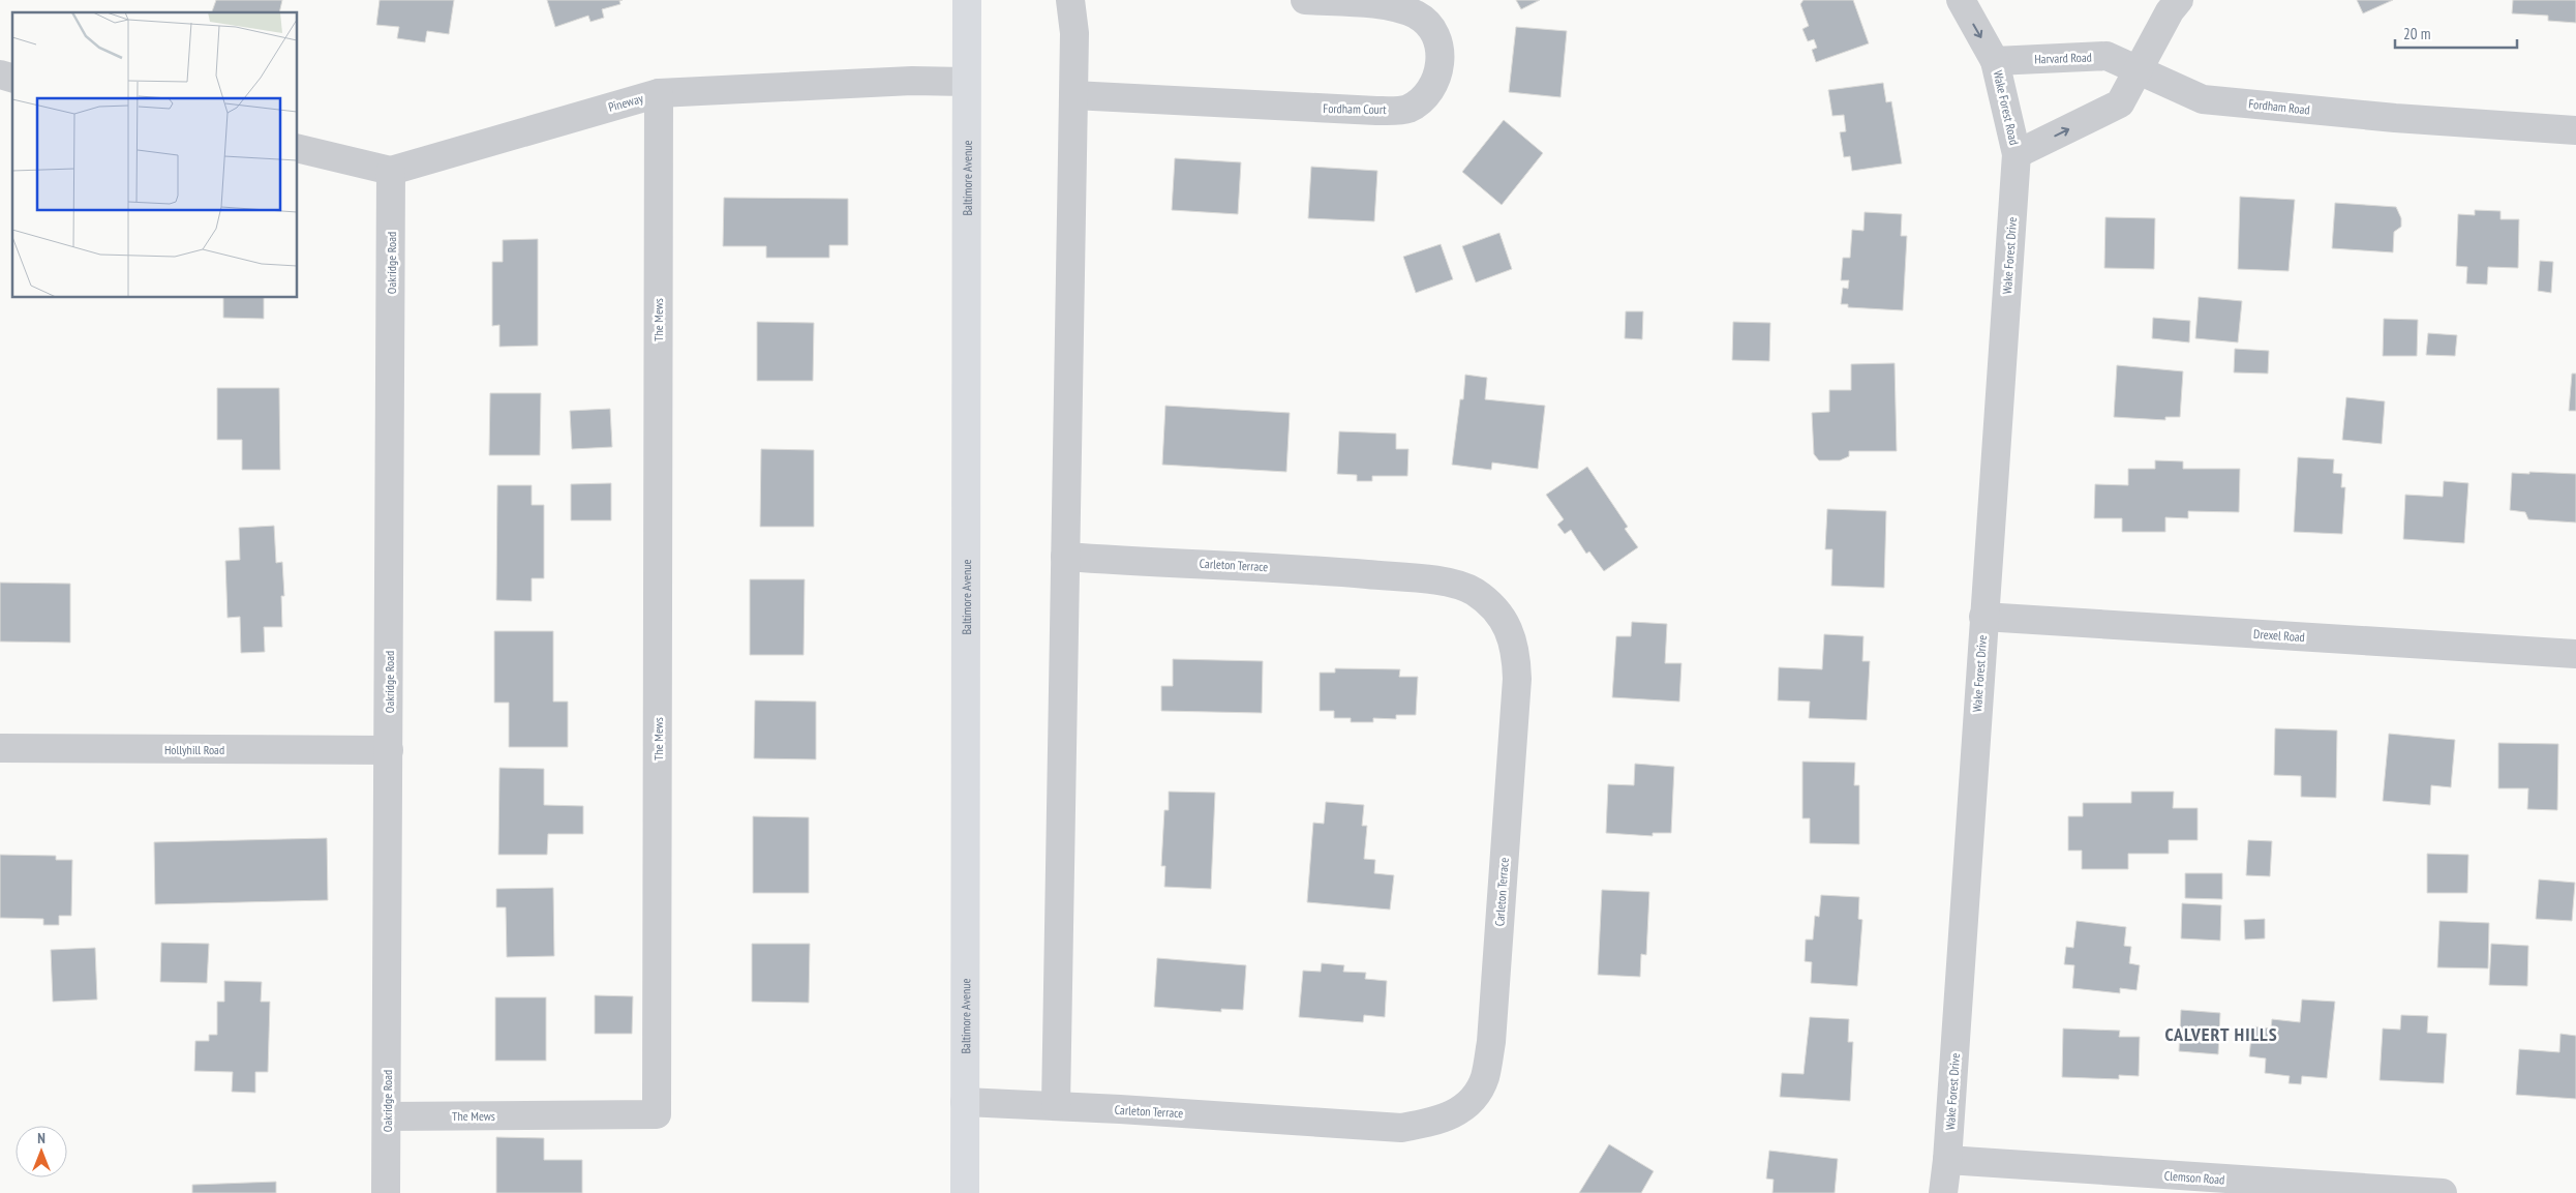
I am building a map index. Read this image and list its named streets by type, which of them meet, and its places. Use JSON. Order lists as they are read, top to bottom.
{
  "streets": {
    "main road": ["Baltimore Avenue"],
    "street": [
      "Harvard Road",
      "Pineway",
      "Fordham Road",
      "Wake Forest Road",
      "Fordham Court",
      "Wake Forest Drive",
      "Oakridge Road",
      "The Mews",
      "Carleton Terrace",
      "Drexel Road",
      "Hollyhill Road",
      "Clemson Road"
    ]
  },
  "crossings": [
    ["Harvard Road", "Fordham Road"],
    ["Harvard Road", "Wake Forest Road"],
    ["Pineway", "Baltimore Avenue"],
    ["Pineway", "Oakridge Road"],
    ["Pineway", "The Mews"],
    ["Wake Forest Road", "Wake Forest Drive"],
    ["Baltimore Avenue", "Carleton Terrace"],
    ["Wake Forest Drive", "Drexel Road"],
    ["Wake Forest Drive", "Clemson Road"],
    ["Oakridge Road", "The Mews"],
    ["Oakridge Road", "Hollyhill Road"]
  ],
  "districts": ["CALVERT HILLS"],
  "scale_bar": "20 m",
  "north": "top"
}
